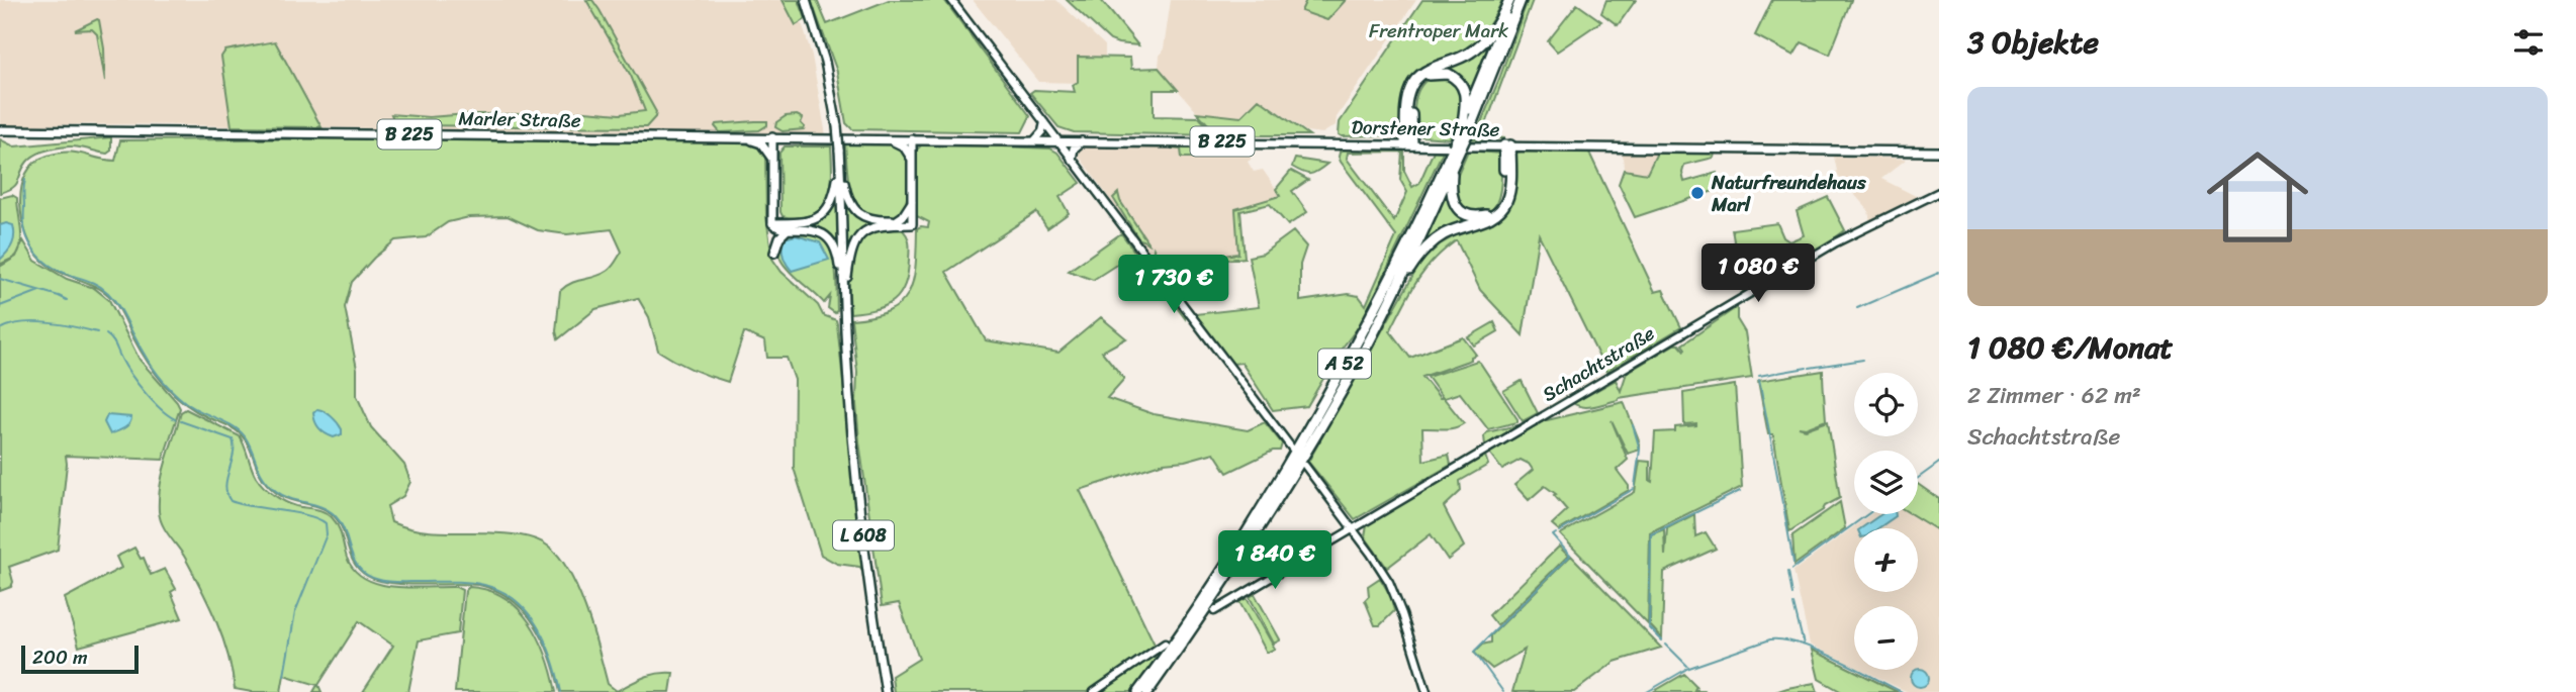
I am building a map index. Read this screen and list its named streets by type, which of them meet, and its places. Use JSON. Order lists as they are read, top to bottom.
{
  "streets": {
    "highway": ["A 52"],
    "main road": [
      "Marler Straße",
      "Dorstener Straße",
      "B 225",
      "L 608"
    ],
    "street": ["Schachtstraße"]
  },
  "crossings": [
    ["Marler Straße", "Dorstener Straße"]
  ],
  "parks": ["Frentroper Mark"],
  "places": ["Naturfreundehaus Marl"],
  "scale_bar": "200 m",
  "page": {
    "heading": "3 Objekte",
    "list": [
      {
        "name": "1 080 €/Monat",
        "note": "2 Zimmer · 62 m² · Schachtstraße"
      }
    ],
    "price": ["1 080 €", "1 730 €", "1 840 €"],
    "map_buttons": ["+", "−"],
    "scale": "200 m"
  }
}
